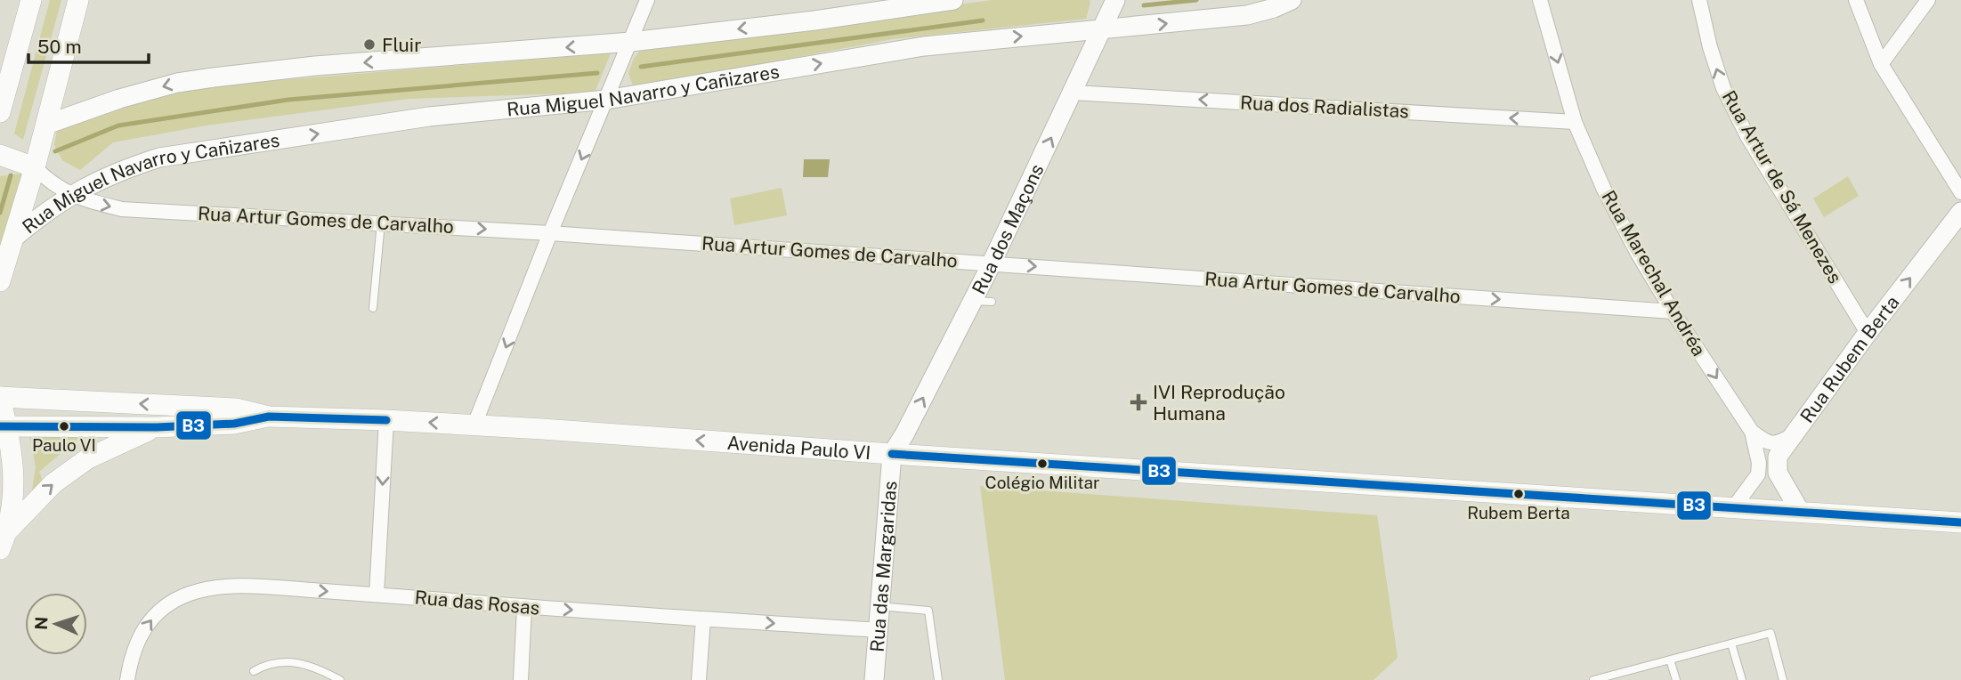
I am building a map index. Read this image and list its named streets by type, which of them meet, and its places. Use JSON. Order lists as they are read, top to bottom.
{
  "streets": {
    "main road": ["Avenida Paulo VI"],
    "street": [
      "Rua Miguel Navarro y Cañizares",
      "Rua dos Radialistas",
      "Rua Artur de Sá Menezes",
      "Rua Artur Gomes de Carvalho",
      "Rua dos Maçons",
      "Rua Marechal Andréa",
      "Rua Rubem Berta",
      "Rua das Margaridas",
      "Rua das Rosas"
    ]
  },
  "crossings": [
    ["Rua Miguel Navarro y Cañizares", "Rua Artur Gomes de Carvalho"],
    ["Rua Miguel Navarro y Cañizares", "Rua dos Maçons"],
    ["Rua dos Radialistas", "Rua dos Maçons"],
    ["Rua dos Radialistas", "Rua Marechal Andréa"],
    ["Rua Artur de Sá Menezes", "Rua Rubem Berta"],
    ["Rua Artur Gomes de Carvalho", "Rua dos Maçons"],
    ["Rua Artur Gomes de Carvalho", "Rua Marechal Andréa"],
    ["Rua dos Maçons", "Avenida Paulo VI"],
    ["Rua dos Maçons", "Rua das Margaridas"],
    ["Rua Marechal Andréa", "Avenida Paulo VI"],
    ["Rua Rubem Berta", "Avenida Paulo VI"],
    ["Avenida Paulo VI", "Rua das Margaridas"],
    ["Rua das Margaridas", "Rua das Rosas"]
  ],
  "one_way": [
    "Rua dos Radialistas",
    "Rua Artur de Sá Menezes",
    "Rua Artur Gomes de Carvalho",
    "Rua dos Maçons",
    "Rua Marechal Andréa",
    "Rua Rubem Berta",
    "Rua das Rosas"
  ],
  "places": {
    "other": [
      "Fluir",
      "Paulo VI",
      "Colégio Militar",
      "Rubem Berta"
    ],
    "health": ["IVI Reprodução Humana"]
  },
  "lines": ["transit line B3"],
  "scale_bar": "50 m",
  "north": "left"
}
